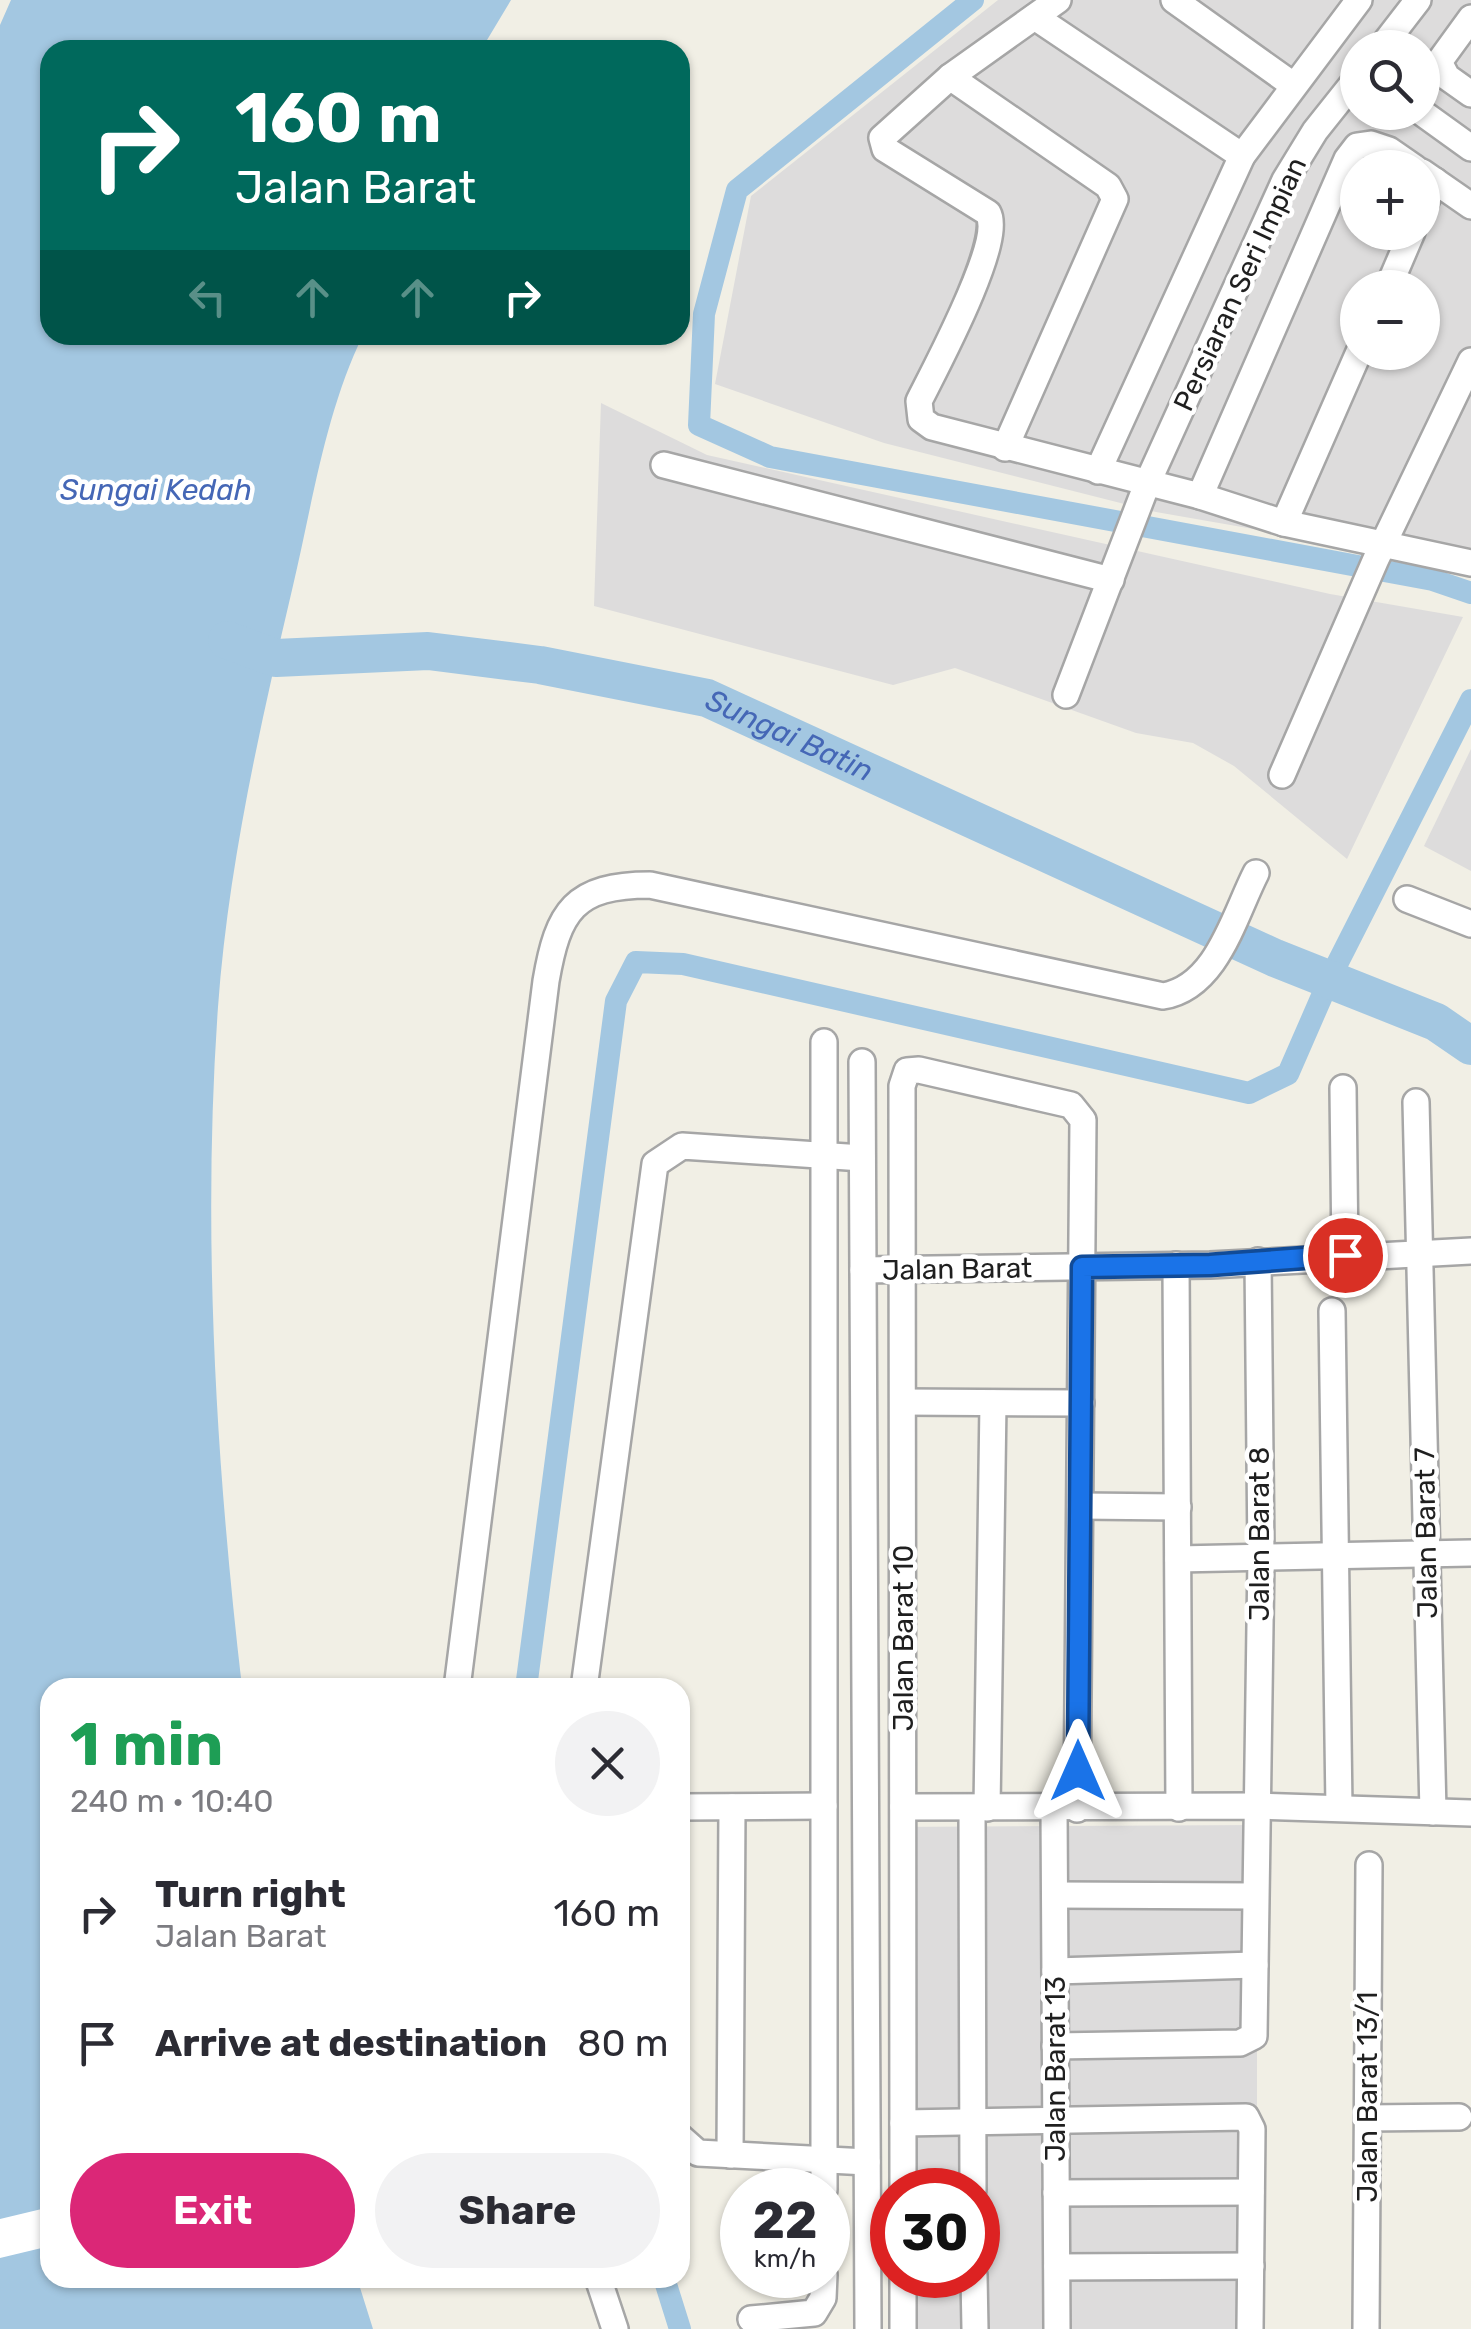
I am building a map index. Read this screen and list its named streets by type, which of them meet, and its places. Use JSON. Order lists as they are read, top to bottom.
{
  "streets": {
    "street": [
      "Persiaran Seri Impian",
      "Jalan Barat",
      "Jalan Barat 7",
      "Jalan Barat 8",
      "Jalan Barat 10",
      "Jalan Barat 13",
      "Jalan Barat 13/1"
    ]
  },
  "crossings": [
    ["Jalan Barat", "Jalan Barat 7"],
    ["Jalan Barat", "Jalan Barat 8"],
    ["Jalan Barat", "Jalan Barat 10"],
    ["Jalan Barat", "Jalan Barat 13"],
    ["Jalan Barat 8", "Jalan Barat 13"],
    ["Jalan Barat 10", "Jalan Barat 13"]
  ],
  "water": ["Sungai Kedah", "Sungai Batin"],
  "page": {
    "map_buttons": ["+", "−"],
    "turn": ["160 m", "Jalan Barat"],
    "heading": ["1 min", "240 m · 10:40"],
    "list": [
      {
        "name": "Turn right",
        "note": "Jalan Barat",
        "value": "160 m"
      },
      {
        "name": "Arrive at destination",
        "value": "80 m"
      }
    ],
    "buttons": ["Exit", "Share"],
    "speed": "22 km/h",
    "limit": "30"
  }
}
